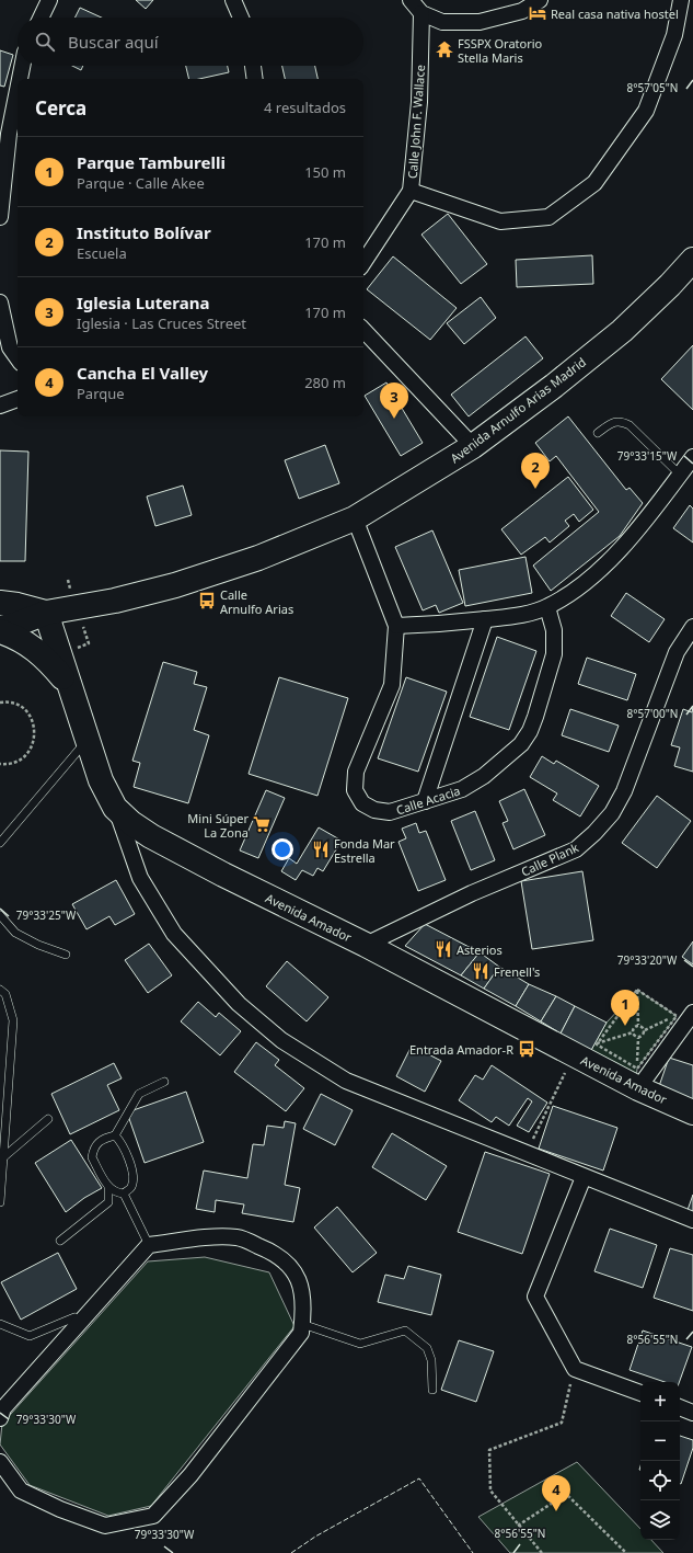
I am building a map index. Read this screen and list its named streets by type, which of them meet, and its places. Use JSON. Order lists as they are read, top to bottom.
{
  "streets": {
    "main road": ["Avenida Arnulfo Arias Madrid", "Avenida Amador"],
    "street": ["Calle John F. Wallace", "Calle Acacia", "Calle Plank"]
  },
  "crossings": [
    ["Avenida Arnulfo Arias Madrid", "Avenida Amador"],
    ["Calle Plank", "Avenida Amador"]
  ],
  "places": {
    "hotel": ["Real casa nativa hostel"],
    "temple": ["FSSPX Oratorio Stella Maris"],
    "bus stop": ["Calle Arnulfo Arias", "Entrada Amador-R"],
    "supermarket": ["Mini Súper La Zona"],
    "restaurant": ["Fonda Mar Estrella", "Asterios", "Frenell's"]
  },
  "page": {
    "search": "Buscar aquí",
    "heading": ["Cerca", "4 resultados"],
    "list": [
      {
        "mark": "1",
        "name": "Parque Tamburelli",
        "note": "Parque · Calle Akee",
        "value": "150 m"
      },
      {
        "mark": "2",
        "name": "Instituto Bolívar",
        "note": "Escuela",
        "value": "170 m"
      },
      {
        "mark": "3",
        "name": "Iglesia Luterana",
        "note": "Iglesia · Las Cruces Street",
        "value": "170 m"
      },
      {
        "mark": "4",
        "name": "Cancha El Valley",
        "note": "Parque",
        "value": "280 m"
      }
    ],
    "pins": [
      "3",
      "2",
      "1",
      "4"
    ],
    "map_buttons": ["+", "−"]
  },
  "coordinates": [
    "8°57'05\"N",
    "79°33'15\"W",
    "8°57'00\"N",
    "79°33'25\"W",
    "79°33'20\"W",
    "8°56'55\"N",
    "79°33'30\"W"
  ]
}
